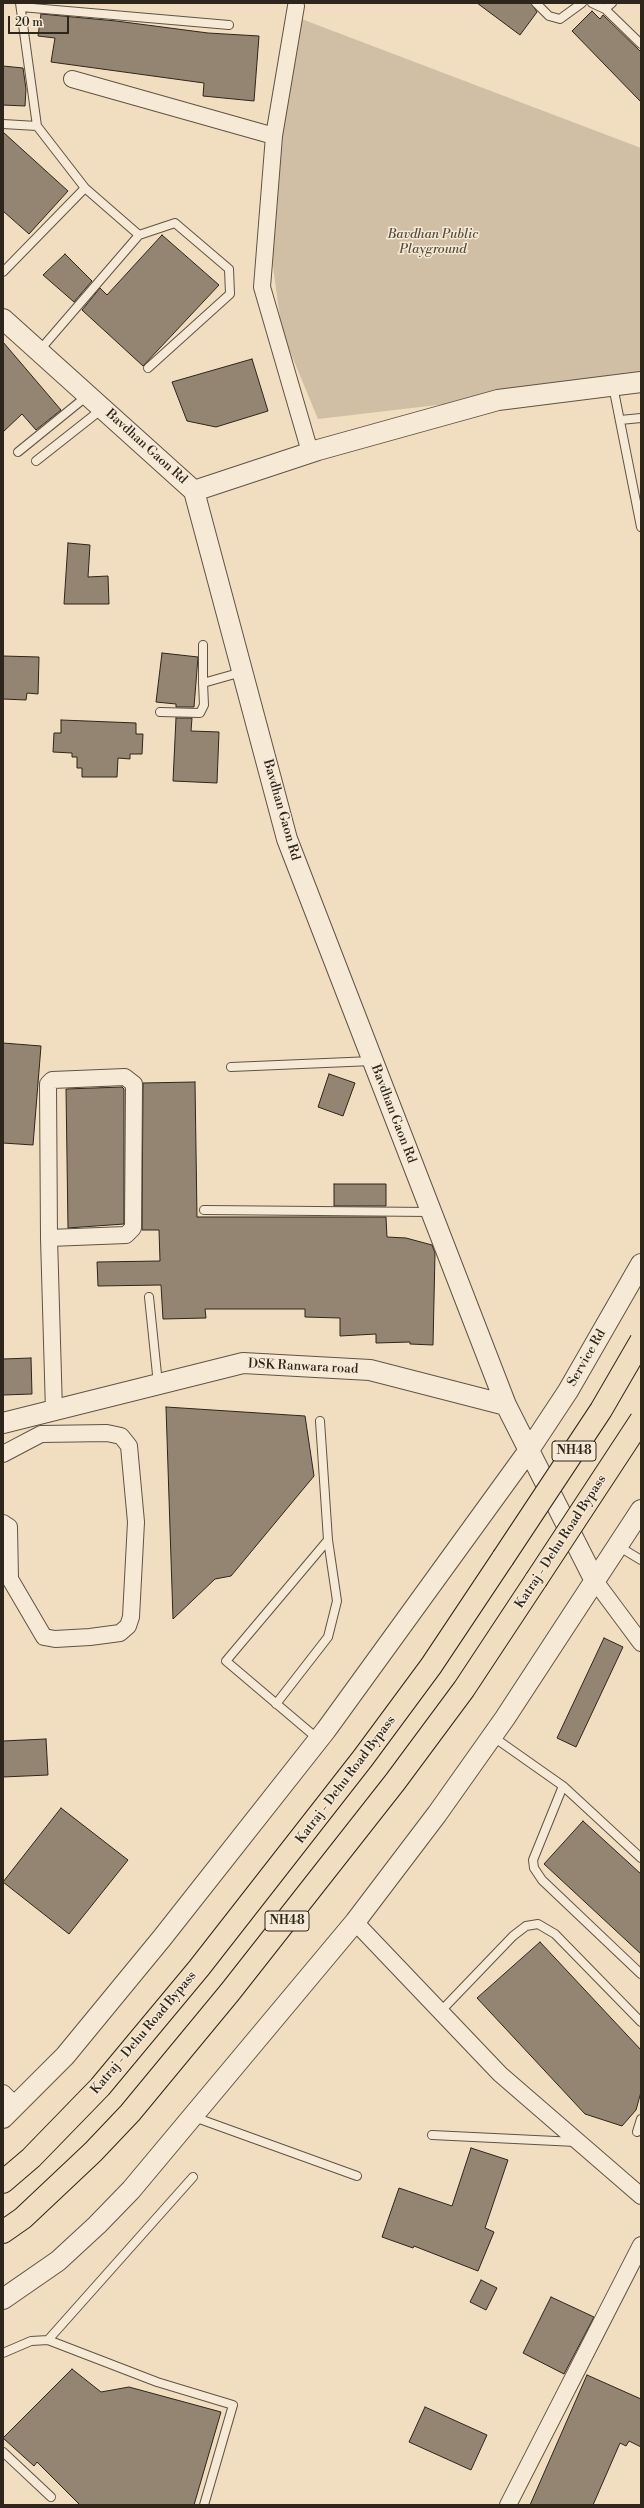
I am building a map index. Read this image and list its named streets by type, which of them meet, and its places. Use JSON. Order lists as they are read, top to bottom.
{
  "streets": {
    "highway": ["NH48", "Katraj - Dehu Road Bypass"],
    "street": ["Bavdhan Gaon Rd", "Service Rd", "DSK Ranwara road"]
  },
  "crossings": [
    ["Bavdhan Gaon Rd", "DSK Ranwara road"]
  ],
  "parks": ["Bavdhan Public Playground"],
  "scale_bar": "20 m"
}
